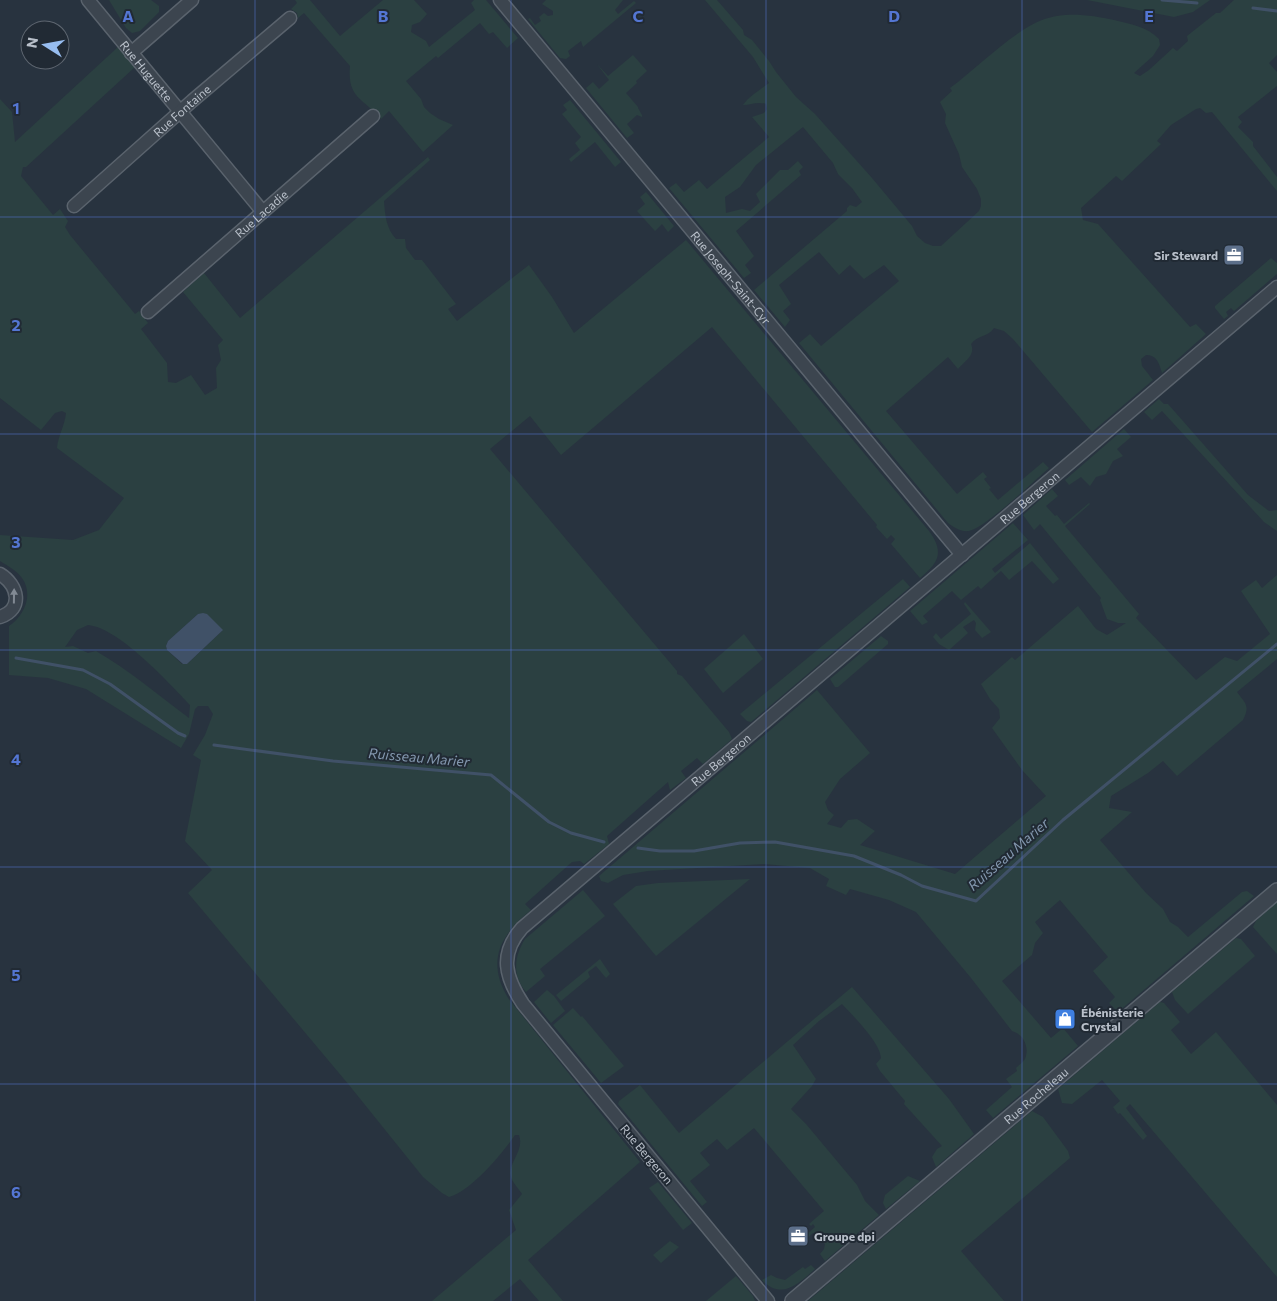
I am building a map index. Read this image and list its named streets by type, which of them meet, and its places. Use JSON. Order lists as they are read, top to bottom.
{
  "streets": {
    "street": [
      "Rue Huguette",
      "Rue Fontaine",
      "Rue Lacadie",
      "Rue Joseph-Saint-Cyr",
      "Rue Bergeron",
      "Rue Rocheleau"
    ]
  },
  "crossings": [
    ["Rue Huguette", "Rue Fontaine"],
    ["Rue Huguette", "Rue Lacadie"],
    ["Rue Joseph-Saint-Cyr", "Rue Bergeron"]
  ],
  "water": ["Ruisseau Marier"],
  "places": {
    "office": ["Sir Steward", "Groupe dpi"],
    "shop": ["Ébénisterie Crystal"]
  },
  "north": "left",
  "grid": {
    "columns": [
      "A",
      "B",
      "C",
      "D",
      "E"
    ],
    "rows": [
      "1",
      "2",
      "3",
      "4",
      "5",
      "6"
    ]
  }
}
